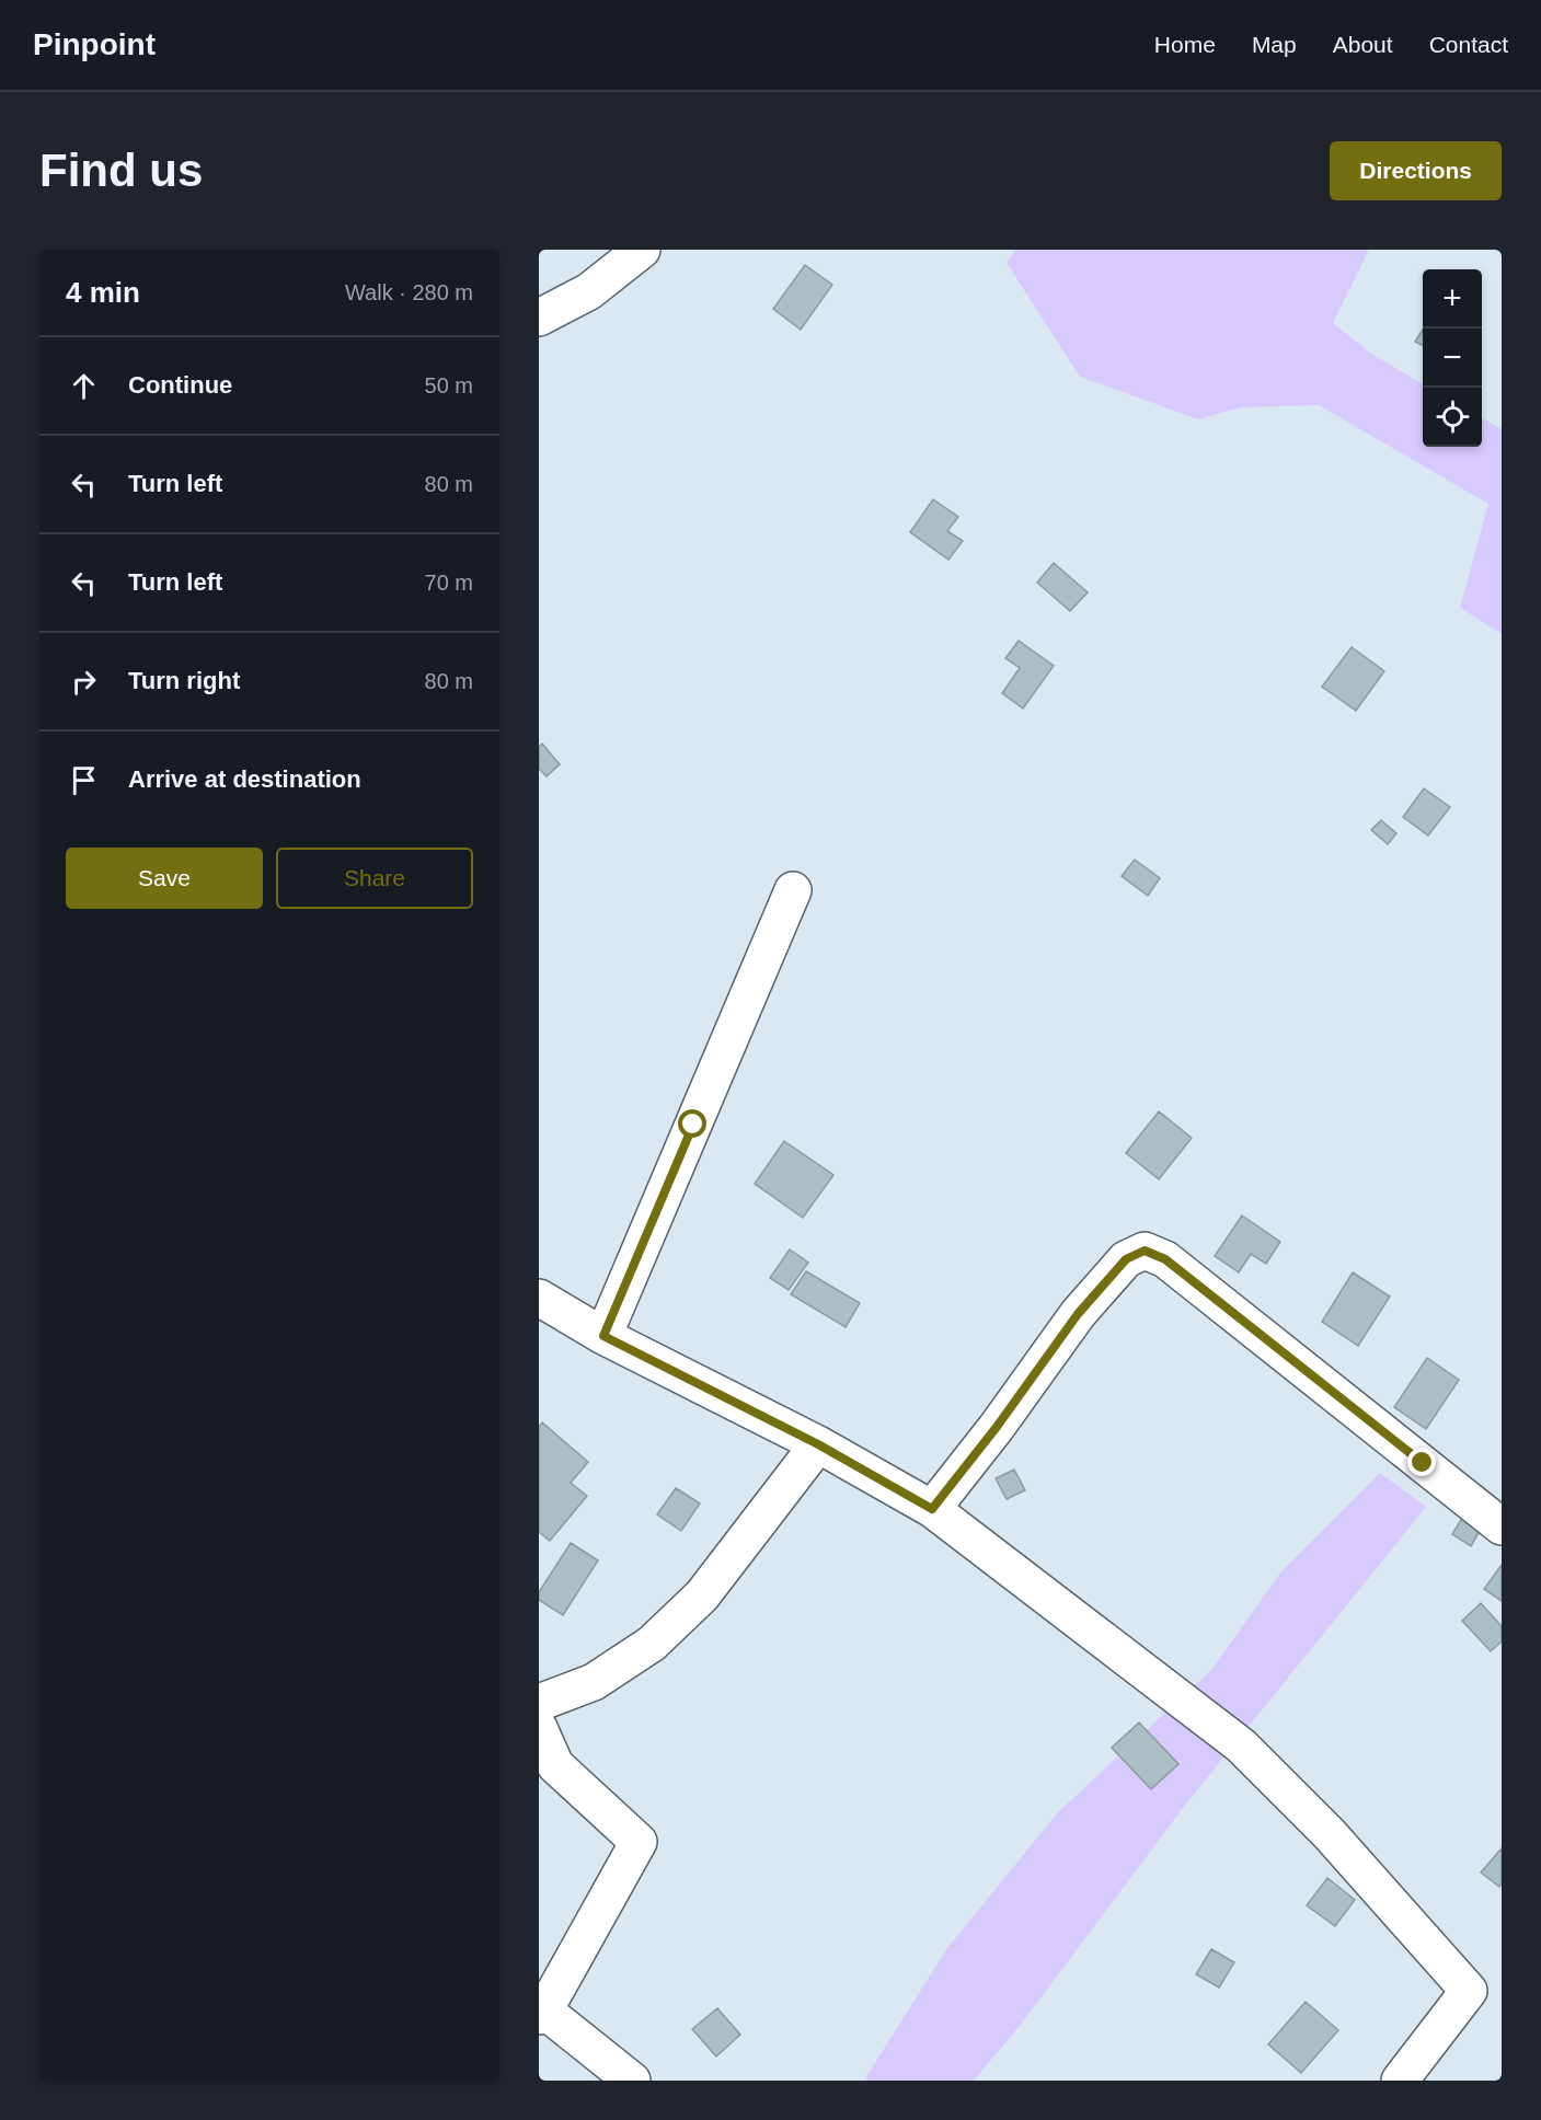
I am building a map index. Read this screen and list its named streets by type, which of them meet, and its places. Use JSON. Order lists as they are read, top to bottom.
{
  "page": {
    "header": "Pinpoint",
    "nav": [
      "Home",
      "Map",
      "About",
      "Contact"
    ],
    "buttons": [
      "Directions",
      ["Save", "Share"]
    ],
    "title": "Find us",
    "heading": ["4 min", "Walk · 280 m"],
    "map_buttons": ["+", "−"],
    "list": [
      ["Continue", "50 m"],
      ["Turn left", "80 m"],
      ["Turn left", "70 m"],
      ["Turn right", "80 m"],
      "Arrive at destination"
    ]
  }
}
